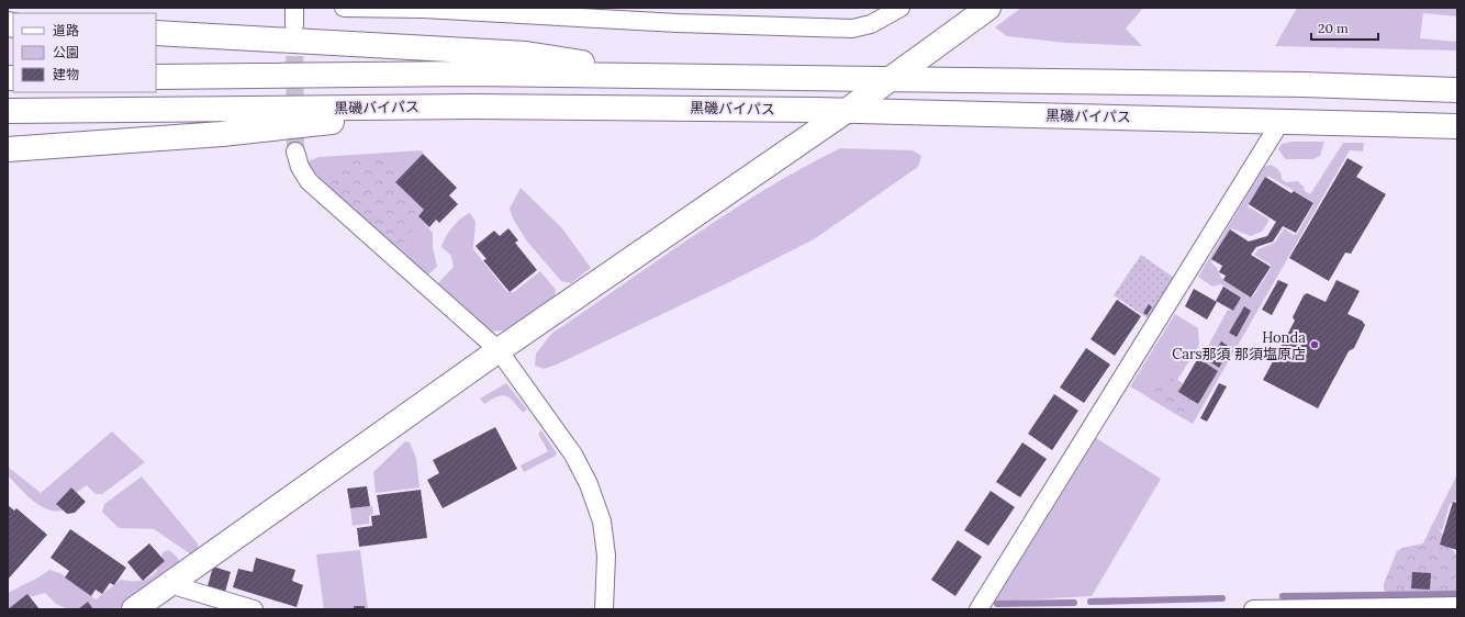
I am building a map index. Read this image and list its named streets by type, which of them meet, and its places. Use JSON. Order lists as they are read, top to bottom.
{
  "streets": {
    "main road": ["黒磯バイパス"]
  },
  "places": ["Honda Cars那須 那須塩原店"],
  "legend": ["道路", "公園", "建物"],
  "scale_bar": "20 m"
}
